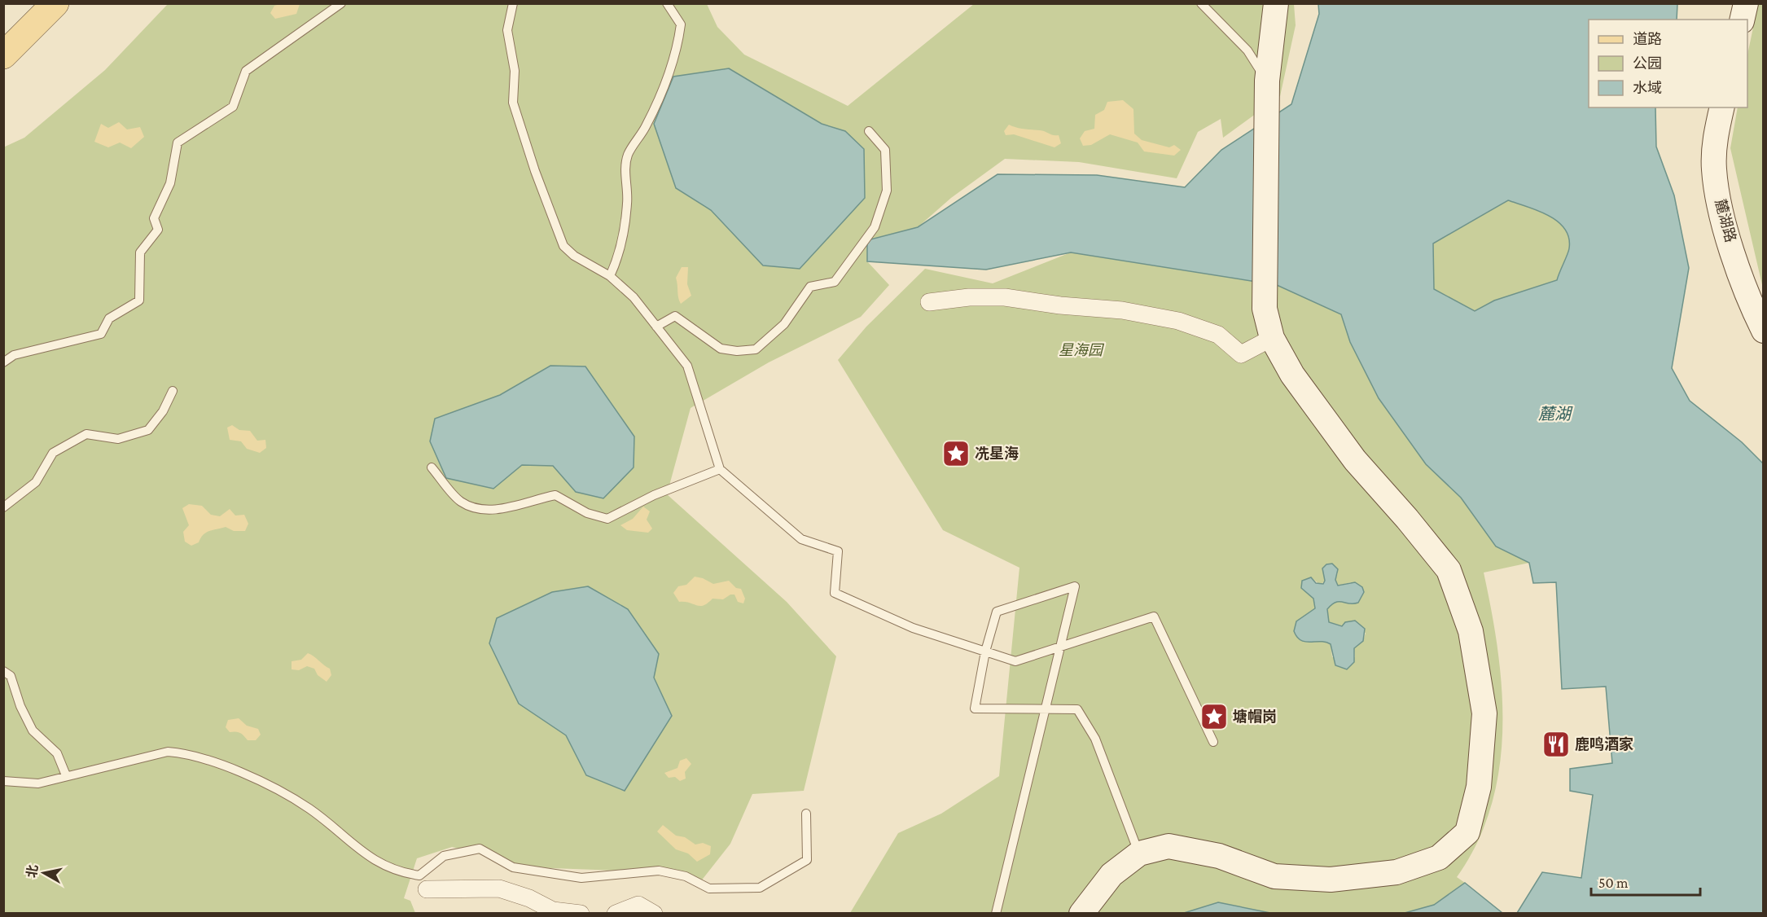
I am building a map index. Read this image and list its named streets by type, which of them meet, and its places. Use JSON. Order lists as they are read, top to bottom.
{
  "streets": {
    "street": ["麓湖路"]
  },
  "water": ["麓湖"],
  "parks": ["星海园"],
  "places": {
    "place": ["冼星海", "塘帽岗"],
    "restaurant": ["鹿鸣酒家"]
  },
  "legend": ["道路", "公园", "水域"],
  "scale_bar": "50 m",
  "north": "left"
}
